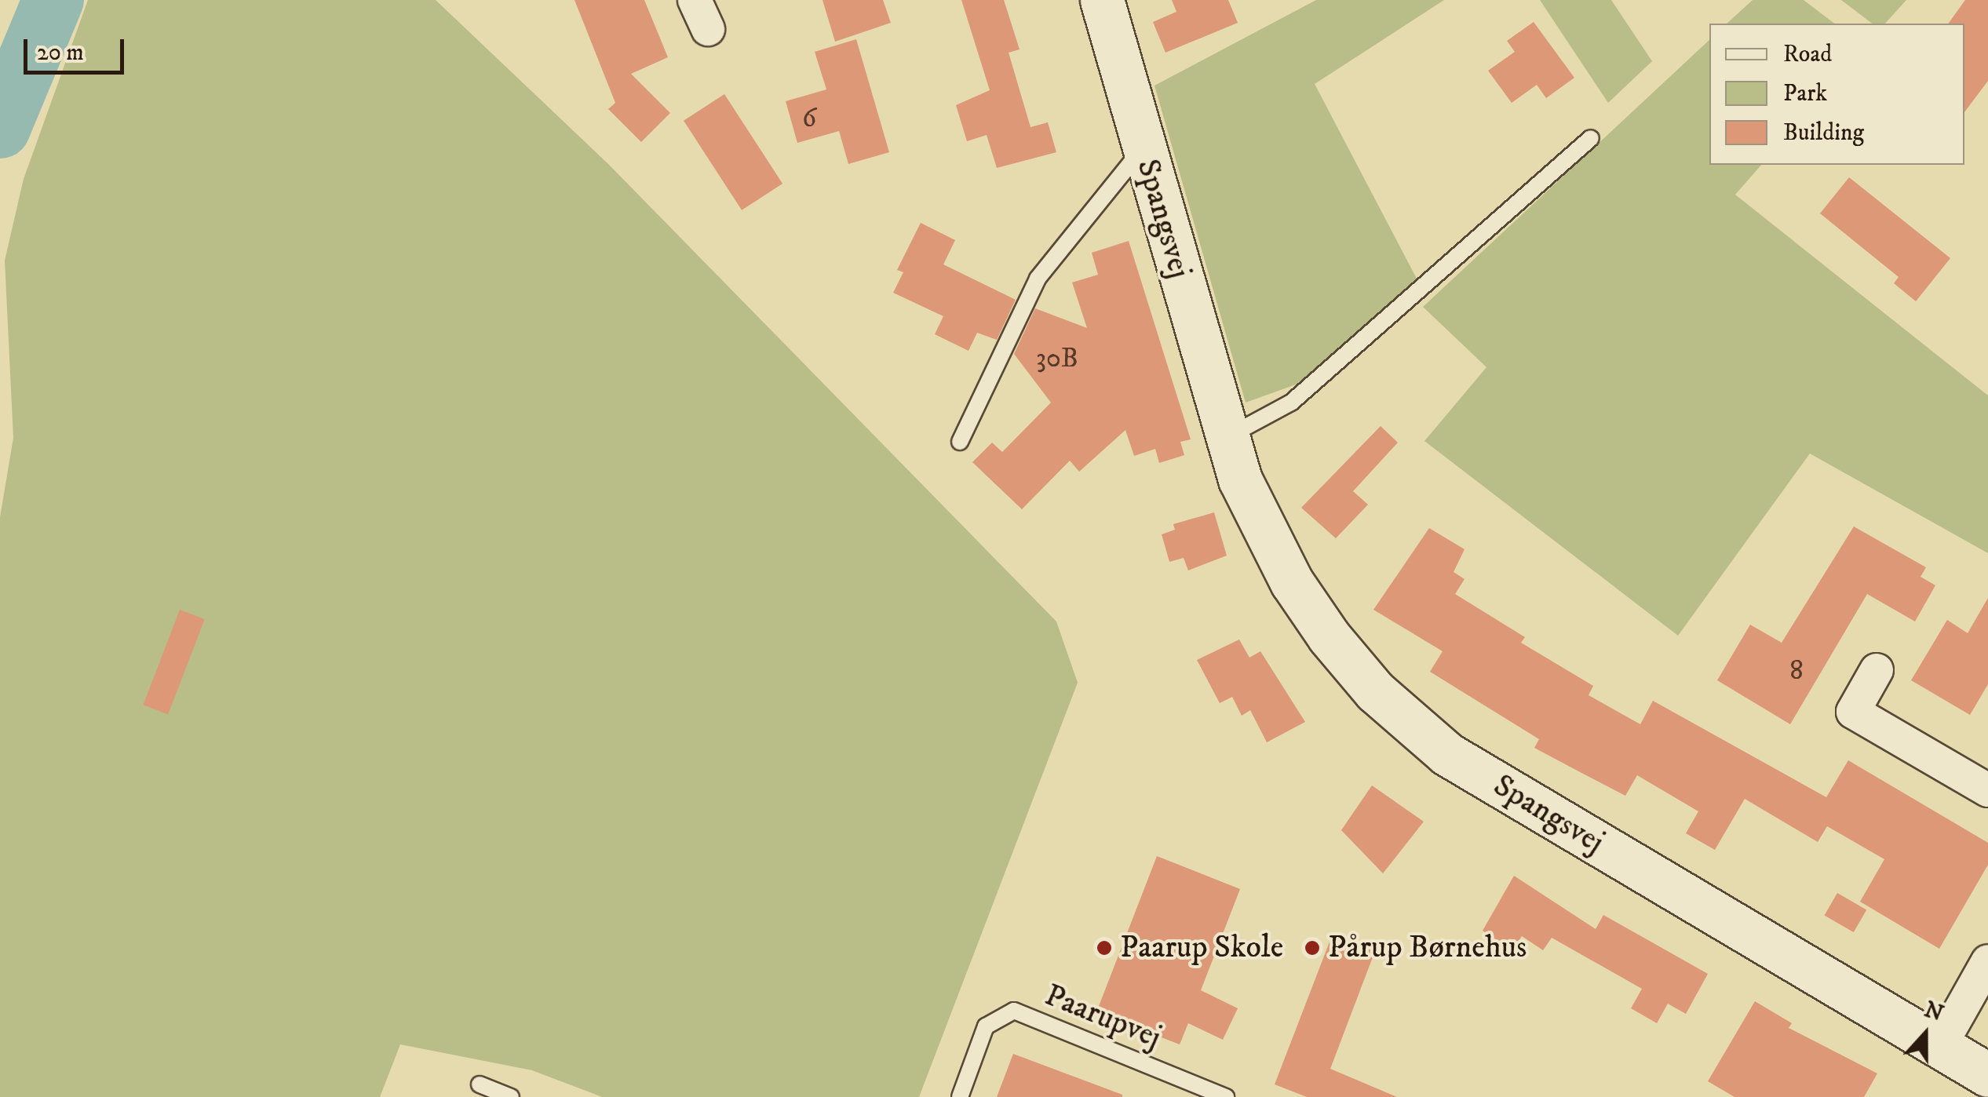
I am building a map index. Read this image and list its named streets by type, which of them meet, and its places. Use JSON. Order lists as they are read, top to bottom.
{
  "streets": {
    "street": ["Spangsvej"],
    "lane": ["Paarupvej"]
  },
  "places": ["Paarup Skole", "Pårup Børnehus"],
  "house_numbers": ["6", "30B", "8"],
  "legend": ["Road", "Park", "Building"],
  "scale_bar": "20 m",
  "north": "top"
}
